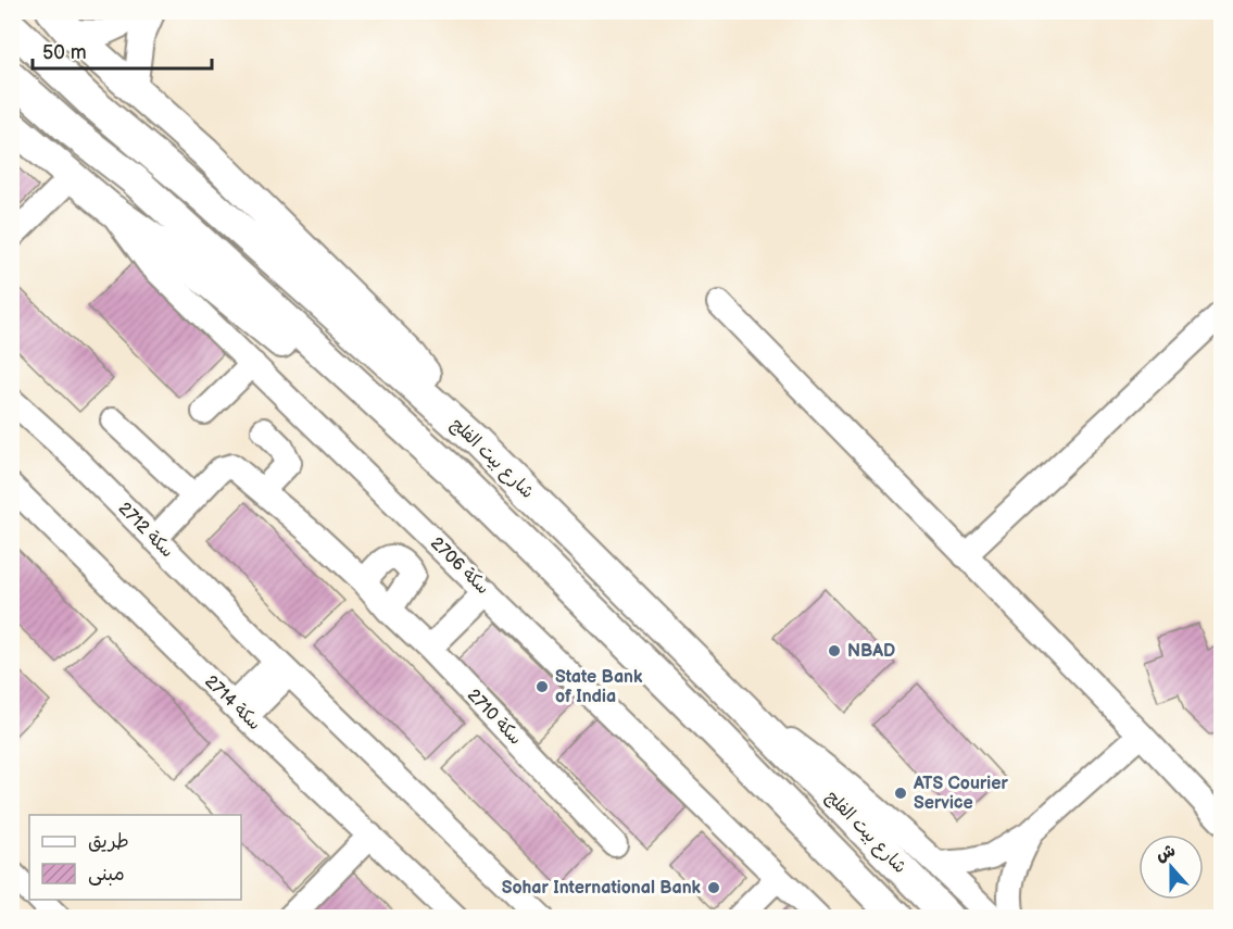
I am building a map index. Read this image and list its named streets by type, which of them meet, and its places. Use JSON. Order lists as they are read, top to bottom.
{
  "streets": {
    "main road": ["شارع بيت الفلج", "سكة 2706"],
    "street": ["سكة 2712", "سكة 2714", "سكة 2710"]
  },
  "places": [
    "NBAD",
    "State Bank of India",
    "ATS Courier Service",
    "Sohar International Bank"
  ],
  "legend": ["طريق", "مبنى"],
  "scale_bar": "50 m",
  "north": "top"
}
